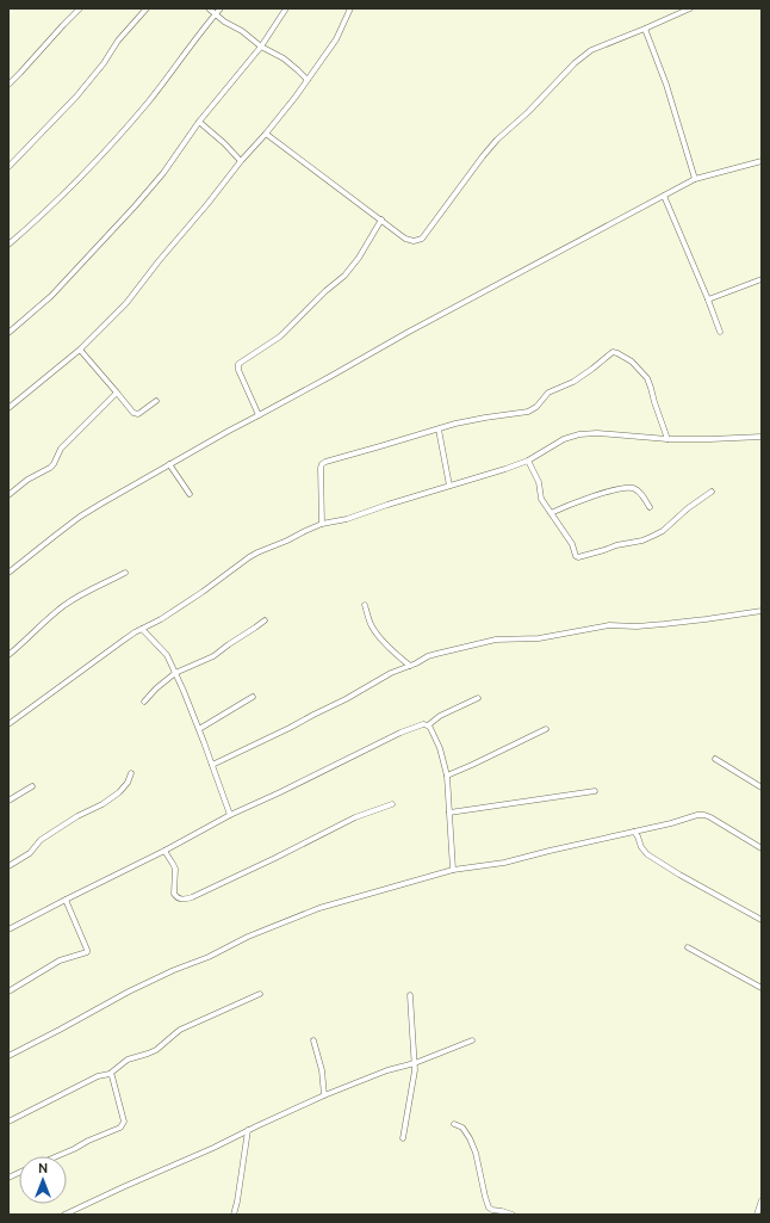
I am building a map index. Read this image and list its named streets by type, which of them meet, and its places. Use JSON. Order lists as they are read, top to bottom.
{
  "north": "top"
}
